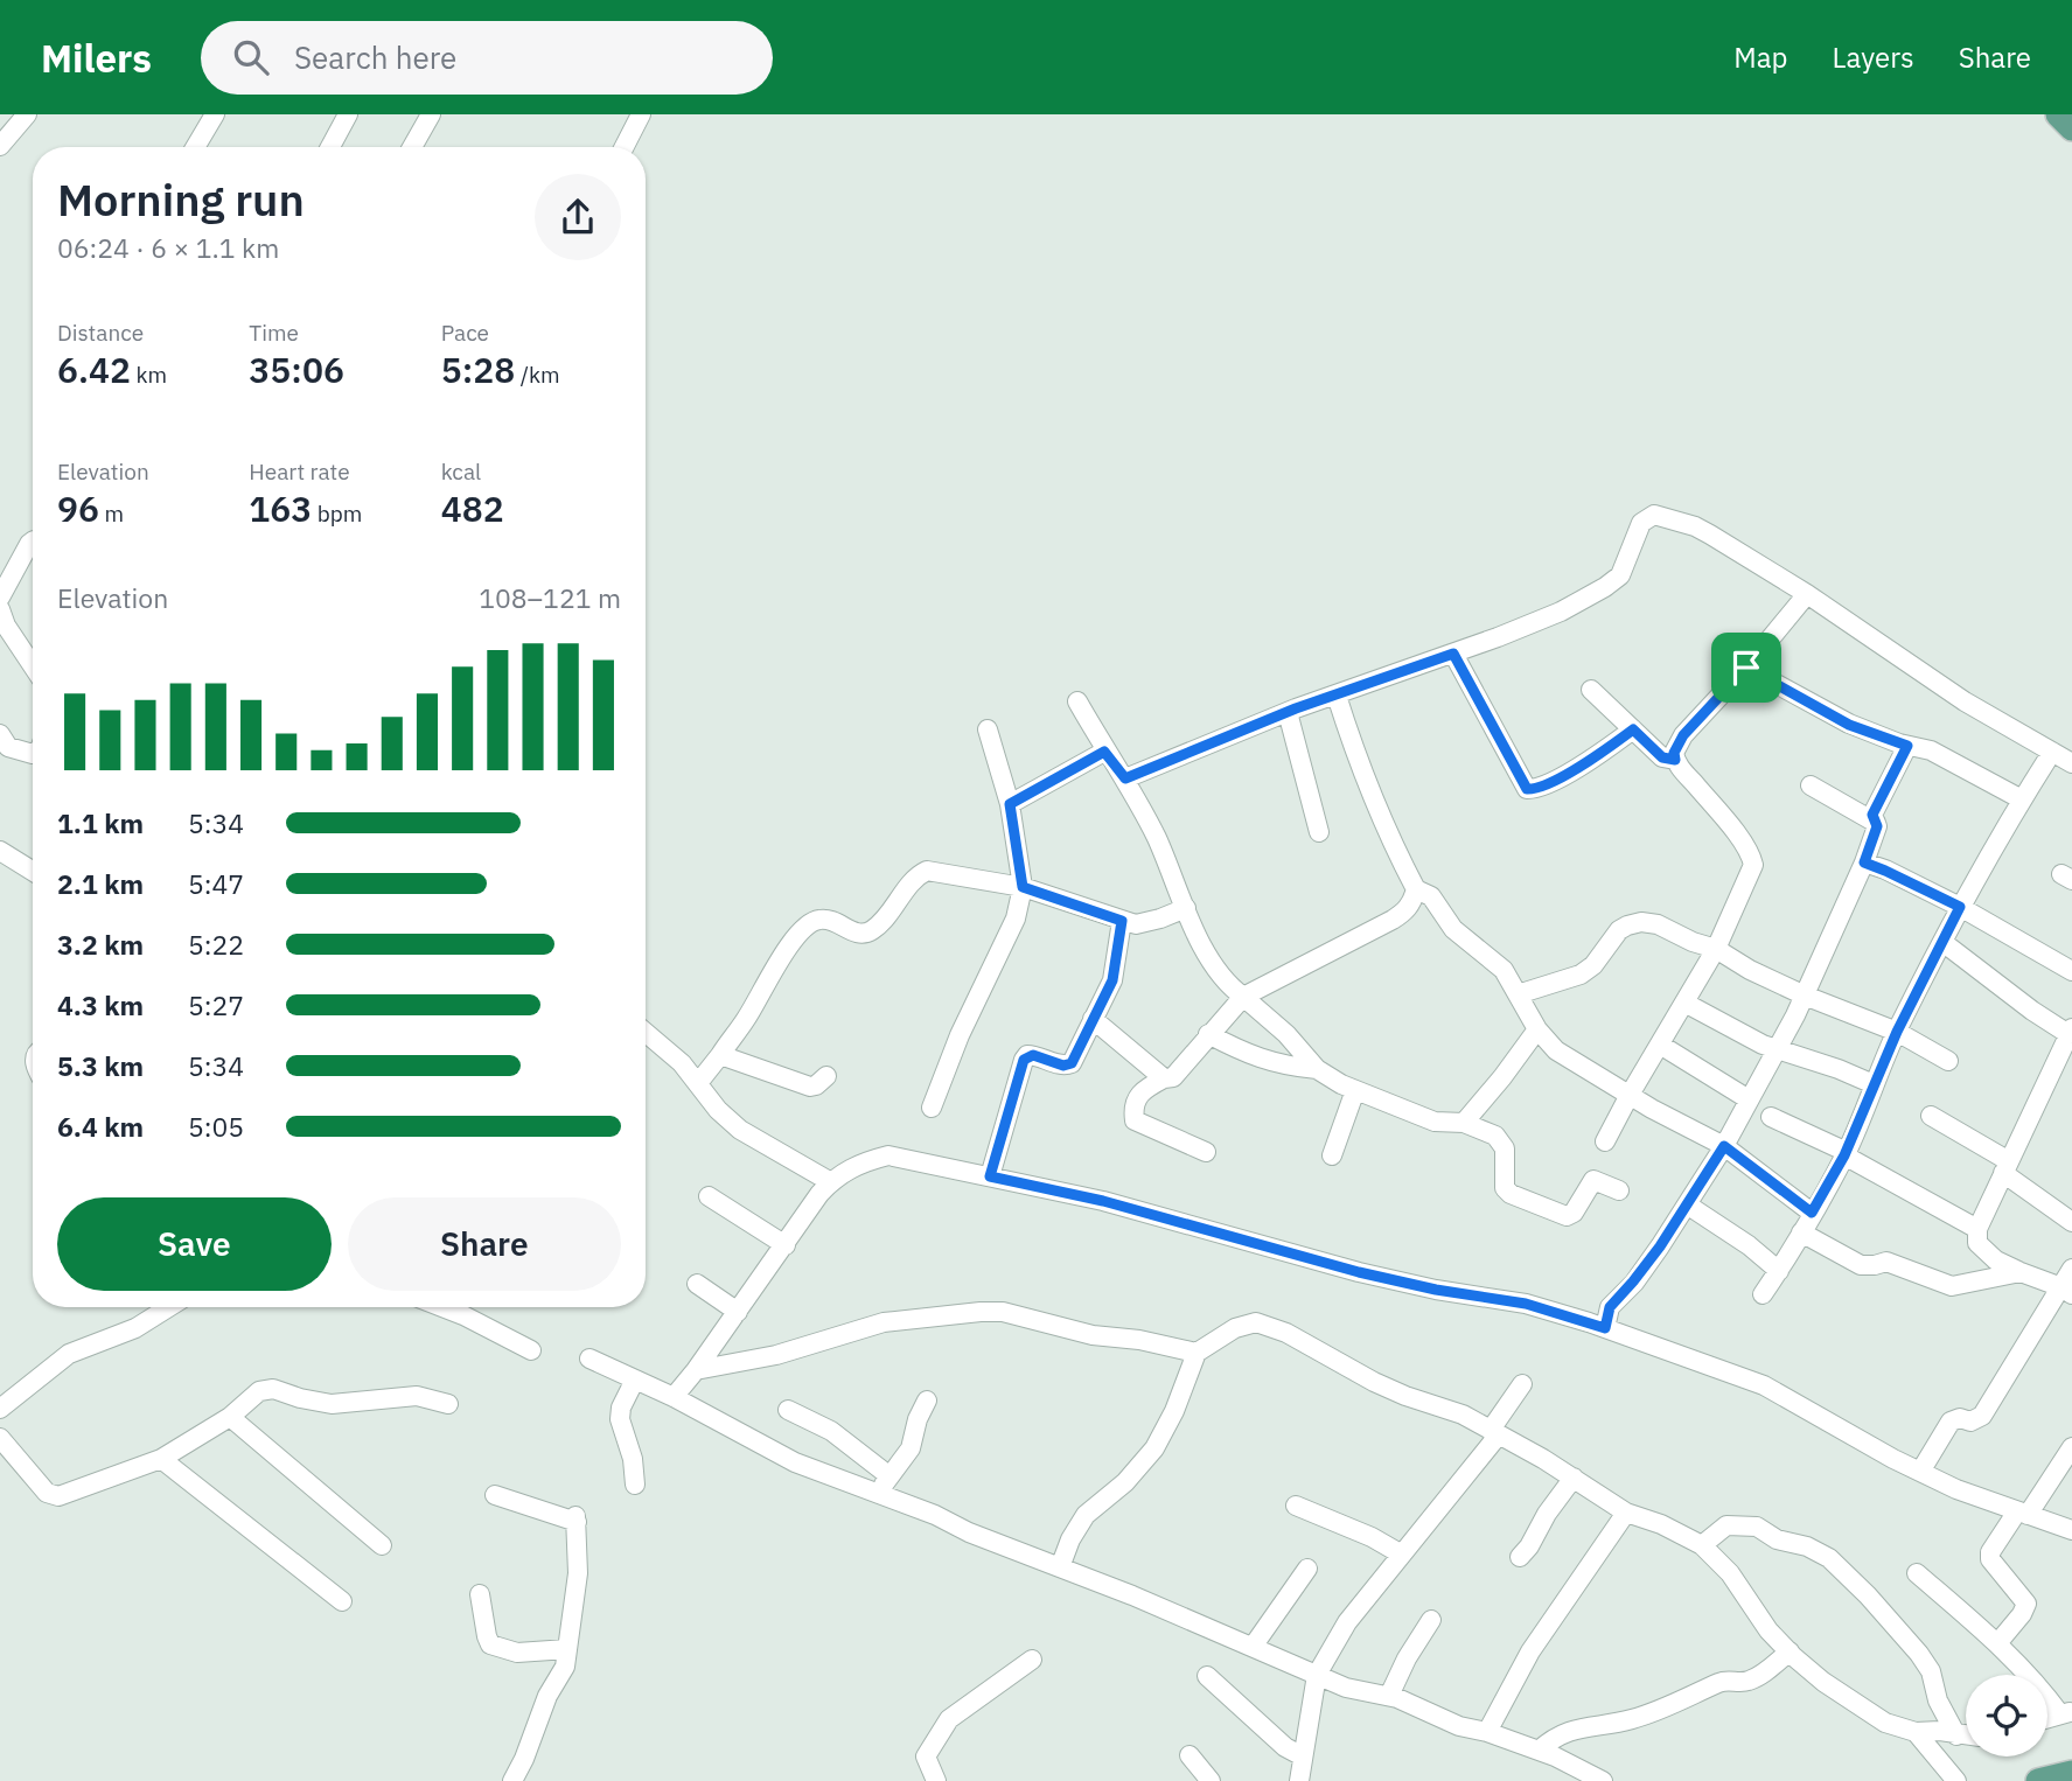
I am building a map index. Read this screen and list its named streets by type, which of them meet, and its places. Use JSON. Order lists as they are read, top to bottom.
{
  "page": {
    "header": "Milers",
    "search": "Search here",
    "nav": ["Map", "Layers", "Share"],
    "heading": ["Morning run", "06:24 · 6 × 1.1 km"],
    "stats": [
      ["Distance", "6.42 km"],
      ["Time", "35:06"],
      ["Pace", "5:28 /km"],
      ["Elevation", "96 m"],
      ["Heart rate", "163 bpm"],
      ["kcal", "482"]
    ],
    "chart": ["Elevation", "108–121 m"],
    "list": [
      {
        "name": "1.1 km",
        "note": "5:34"
      },
      {
        "name": "2.1 km",
        "note": "5:47"
      },
      {
        "name": "3.2 km",
        "note": "5:22"
      },
      {
        "name": "4.3 km",
        "note": "5:27"
      },
      {
        "name": "5.3 km",
        "note": "5:34"
      },
      {
        "name": "6.4 km",
        "note": "5:05"
      }
    ],
    "buttons": ["Save", "Share"]
  }
}
